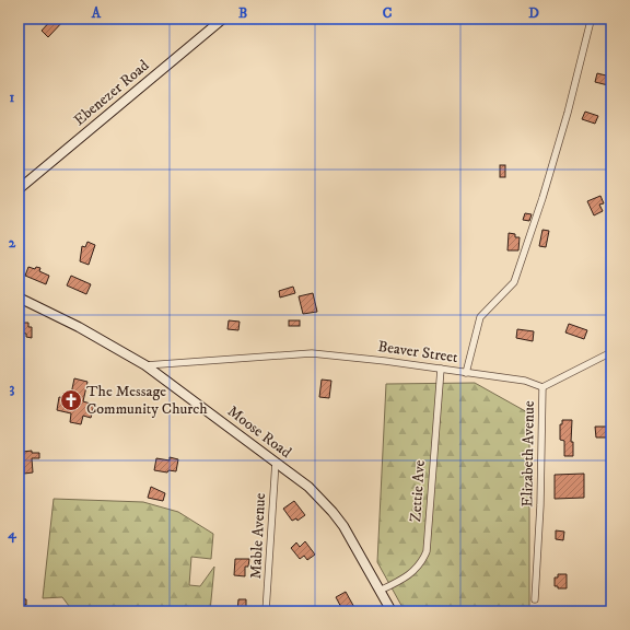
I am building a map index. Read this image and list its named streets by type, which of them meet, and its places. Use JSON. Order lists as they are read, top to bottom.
{
  "streets": {
    "street": [
      "Ebenezer Road",
      "Beaver Street",
      "Moose Road",
      "Elizabeth Avenue",
      "Zettie Ave",
      "Mable Avenue"
    ]
  },
  "crossings": [
    ["Beaver Street", "Moose Road"],
    ["Beaver Street", "Elizabeth Avenue"],
    ["Beaver Street", "Zettie Ave"],
    ["Moose Road", "Zettie Ave"],
    ["Moose Road", "Mable Avenue"]
  ],
  "places": {
    "church": ["The Message Community Church"]
  },
  "grid": {
    "columns": [
      "A",
      "B",
      "C",
      "D"
    ],
    "rows": [
      "1",
      "2",
      "3",
      "4"
    ]
  }
}
